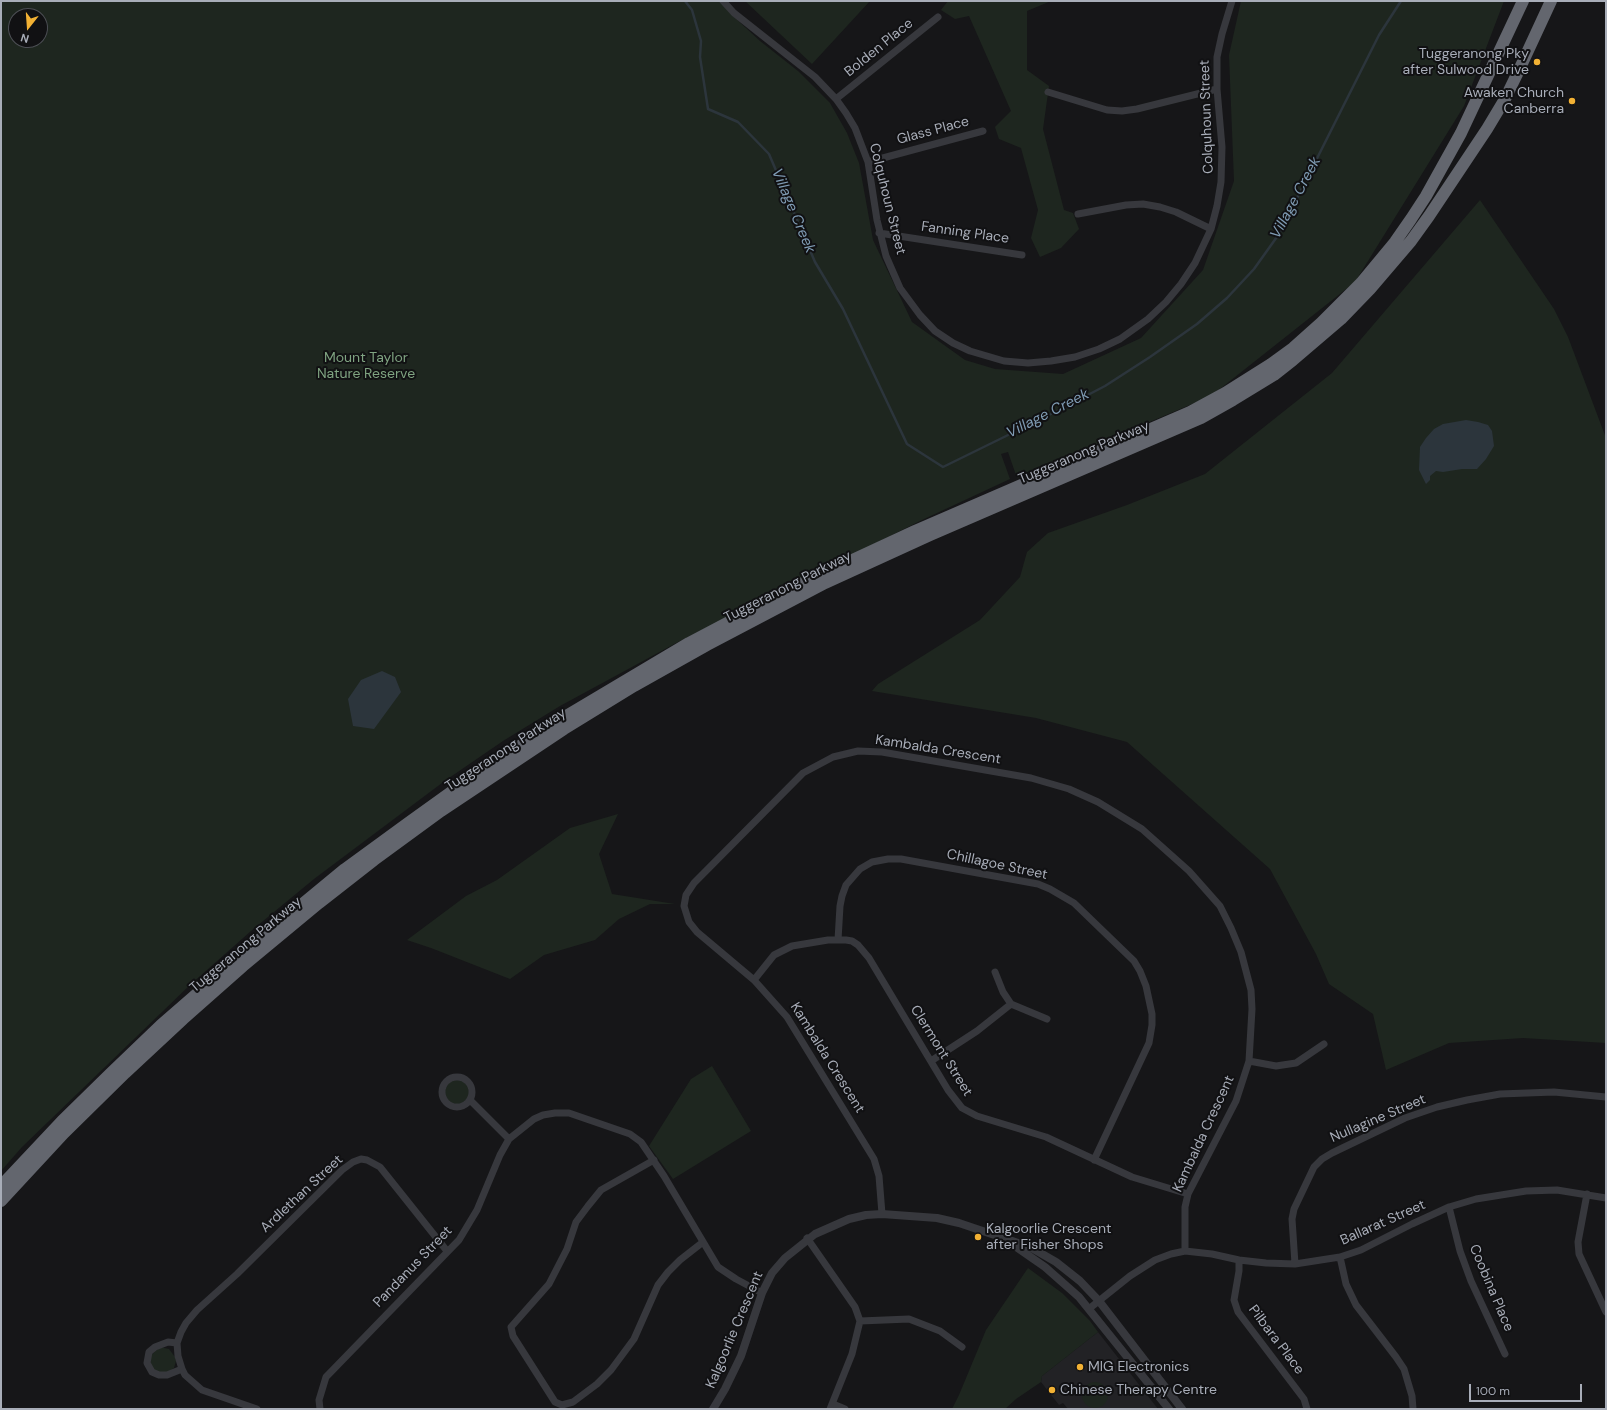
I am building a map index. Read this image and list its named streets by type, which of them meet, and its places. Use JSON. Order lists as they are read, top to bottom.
{
  "streets": {
    "highway": ["Tuggeranong Parkway"],
    "street": [
      "Bolden Place",
      "Colquhoun Street",
      "Glass Place",
      "Fanning Place",
      "Kambalda Crescent",
      "Chillagoe Street",
      "Clermont Street",
      "Nullagine Street",
      "Ardlethan Street",
      "Ballarat Street",
      "Pandanus Street",
      "Coobina Place",
      "Kalgoorlie Crescent",
      "Pilbara Place"
    ]
  },
  "crossings": [
    ["Bolden Place", "Colquhoun Street"],
    ["Colquhoun Street", "Glass Place"],
    ["Colquhoun Street", "Fanning Place"],
    ["Kambalda Crescent", "Clermont Street"],
    ["Kambalda Crescent", "Ballarat Street"],
    ["Kambalda Crescent", "Kalgoorlie Crescent"],
    ["Chillagoe Street", "Clermont Street"],
    ["Nullagine Street", "Ballarat Street"],
    ["Ardlethan Street", "Pandanus Street"],
    ["Ballarat Street", "Coobina Place"],
    ["Ballarat Street", "Kalgoorlie Crescent"],
    ["Ballarat Street", "Pilbara Place"],
    ["Pandanus Street", "Kalgoorlie Crescent"]
  ],
  "water": ["Village Creek"],
  "parks": ["Mount Taylor Nature Reserve"],
  "places": [
    "Tuggeranong Pky after Sulwood Drive",
    "Awaken Church Canberra",
    "Kalgoorlie Crescent after Fisher Shops",
    "MIG Electronics",
    "Chinese Therapy Centre"
  ],
  "scale_bar": "100 m",
  "north": "bottom"
}
